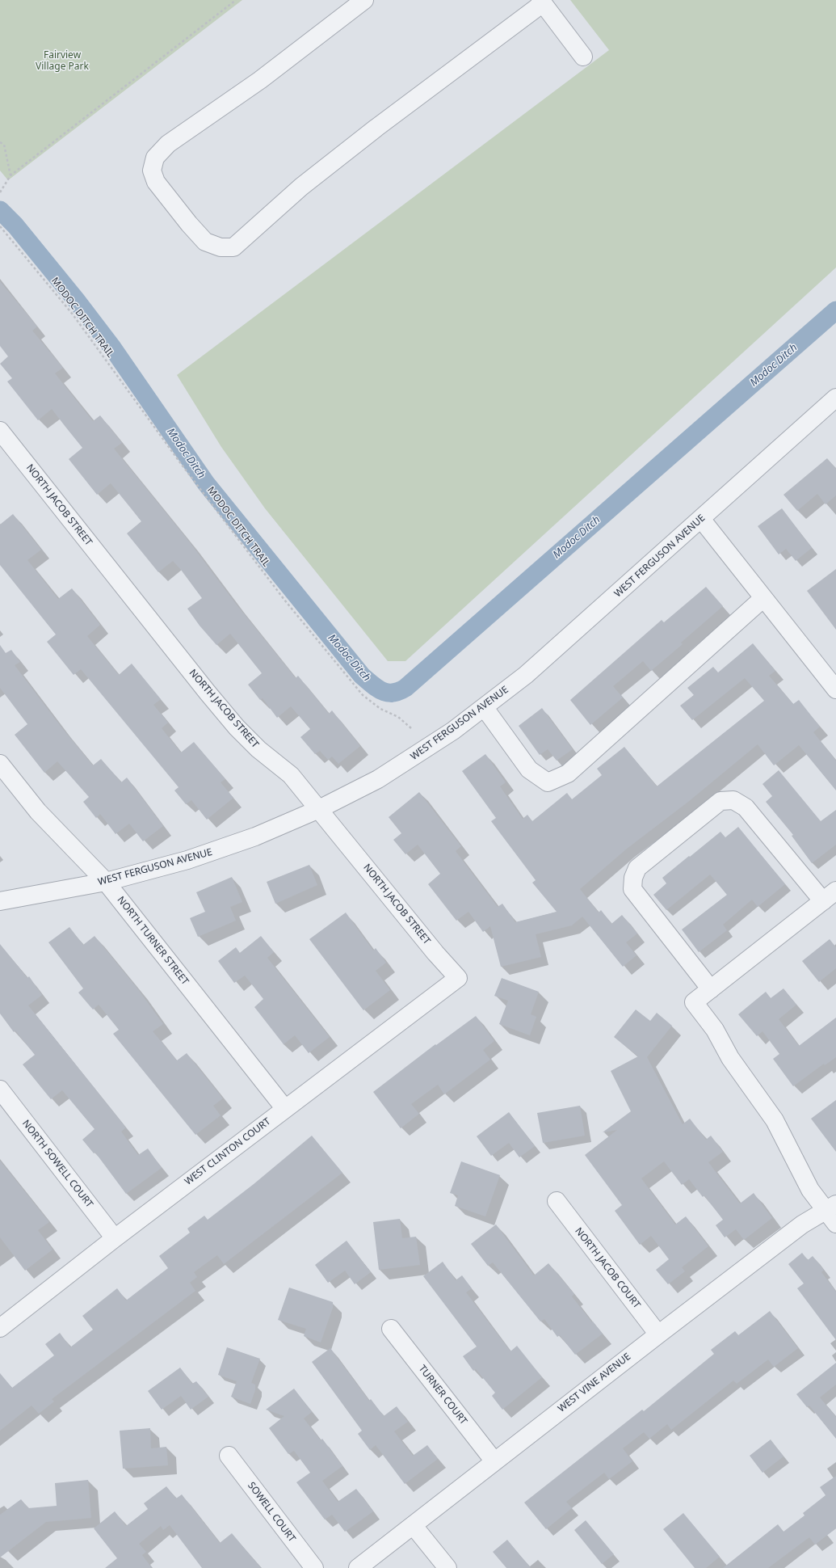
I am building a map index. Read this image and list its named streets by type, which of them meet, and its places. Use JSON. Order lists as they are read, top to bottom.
{
  "streets": {
    "street": [
      "NORTH JACOB STREET",
      "WEST FERGUSON AVENUE",
      "NORTH TURNER STREET",
      "WEST CLINTON COURT",
      "NORTH SOWELL COURT",
      "NORTH JACOB COURT",
      "WEST VINE AVENUE",
      "TURNER COURT",
      "SOWELL COURT"
    ],
    "path": ["MODOC DITCH TRAIL"]
  },
  "crossings": [
    ["NORTH JACOB STREET", "WEST FERGUSON AVENUE"],
    ["NORTH JACOB STREET", "WEST CLINTON COURT"],
    ["WEST FERGUSON AVENUE", "NORTH TURNER STREET"],
    ["NORTH TURNER STREET", "WEST CLINTON COURT"],
    ["WEST CLINTON COURT", "NORTH SOWELL COURT"],
    ["NORTH JACOB COURT", "WEST VINE AVENUE"],
    ["WEST VINE AVENUE", "TURNER COURT"]
  ],
  "water": ["Modoc Ditch"],
  "parks": ["Fairview Village Park"]
}
